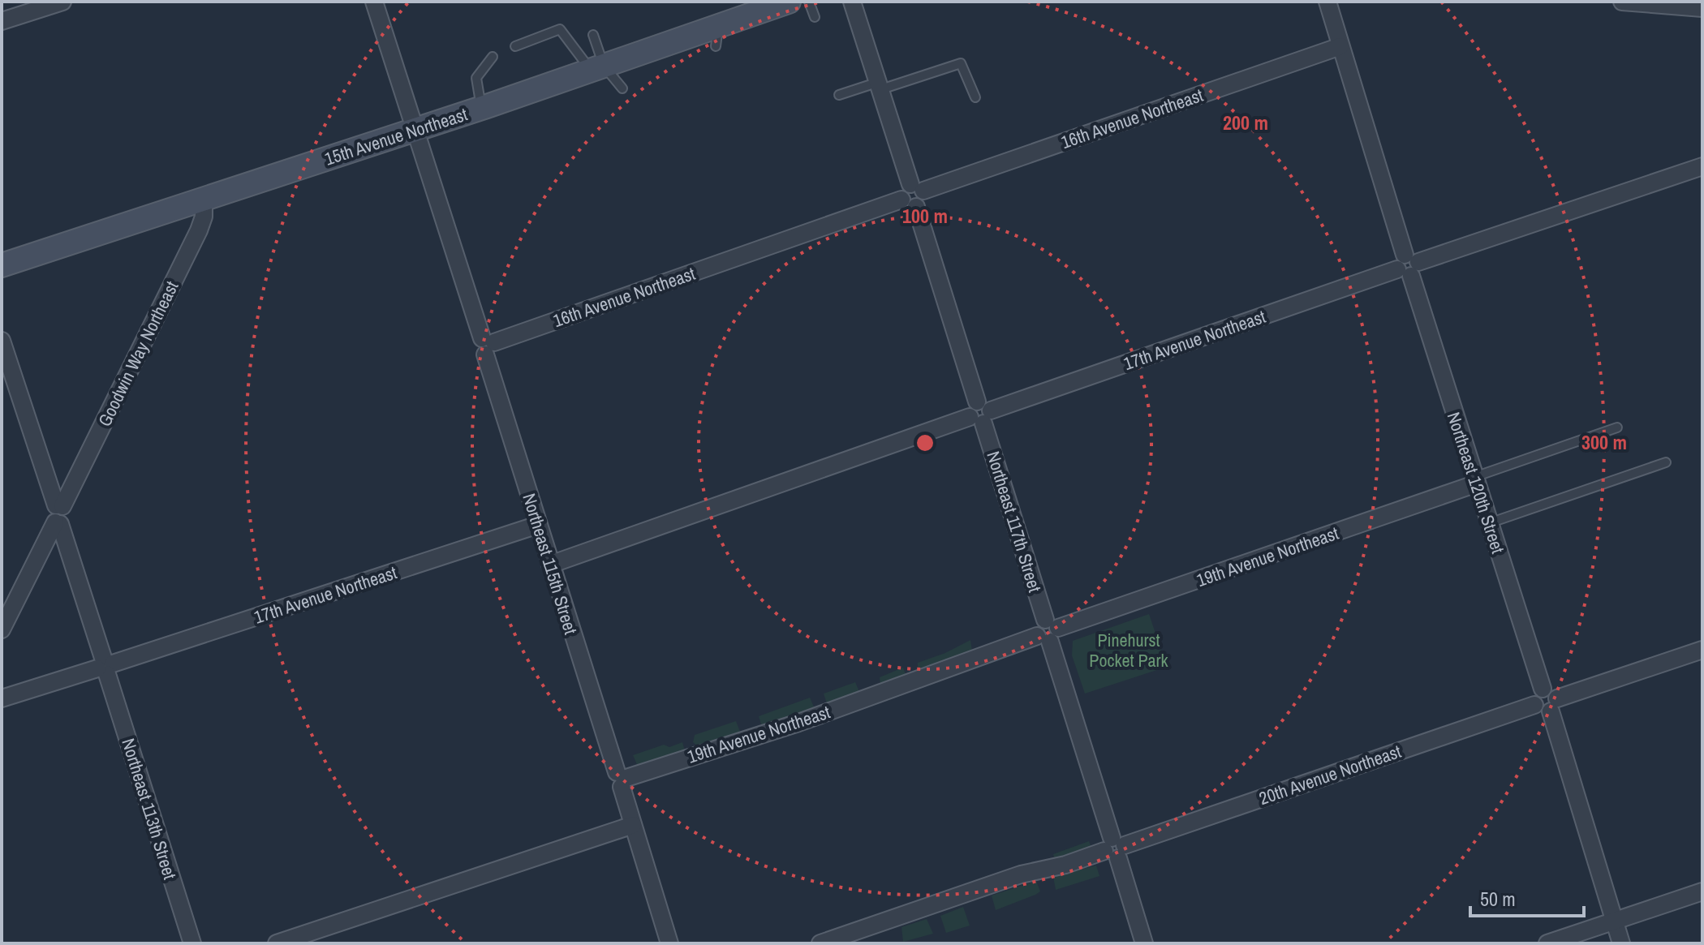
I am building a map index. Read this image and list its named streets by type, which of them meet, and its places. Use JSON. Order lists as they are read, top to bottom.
{
  "streets": {
    "street": [
      "16th Avenue Northeast",
      "15th Avenue Northeast",
      "17th Avenue Northeast",
      "Goodwin Way Northeast",
      "Northeast 120th Street",
      "Northeast 117th Street",
      "19th Avenue Northeast",
      "Northeast 115th Street",
      "20th Avenue Northeast",
      "Northeast 113th Street"
    ]
  },
  "crossings": [
    ["16th Avenue Northeast", "Northeast 120th Street"],
    ["16th Avenue Northeast", "Northeast 117th Street"],
    ["16th Avenue Northeast", "Northeast 115th Street"],
    ["15th Avenue Northeast", "Goodwin Way Northeast"],
    ["15th Avenue Northeast", "Northeast 115th Street"],
    ["17th Avenue Northeast", "Northeast 120th Street"],
    ["17th Avenue Northeast", "Northeast 117th Street"],
    ["17th Avenue Northeast", "Northeast 115th Street"],
    ["17th Avenue Northeast", "Northeast 113th Street"],
    ["Northeast 120th Street", "19th Avenue Northeast"],
    ["Northeast 120th Street", "20th Avenue Northeast"],
    ["Northeast 117th Street", "19th Avenue Northeast"],
    ["Northeast 117th Street", "20th Avenue Northeast"],
    ["19th Avenue Northeast", "Northeast 115th Street"]
  ],
  "parks": ["Pinehurst Pocket Park"],
  "scale_bar": "50 m",
  "rings": ["200 m", "100 m", "300 m"]
}
